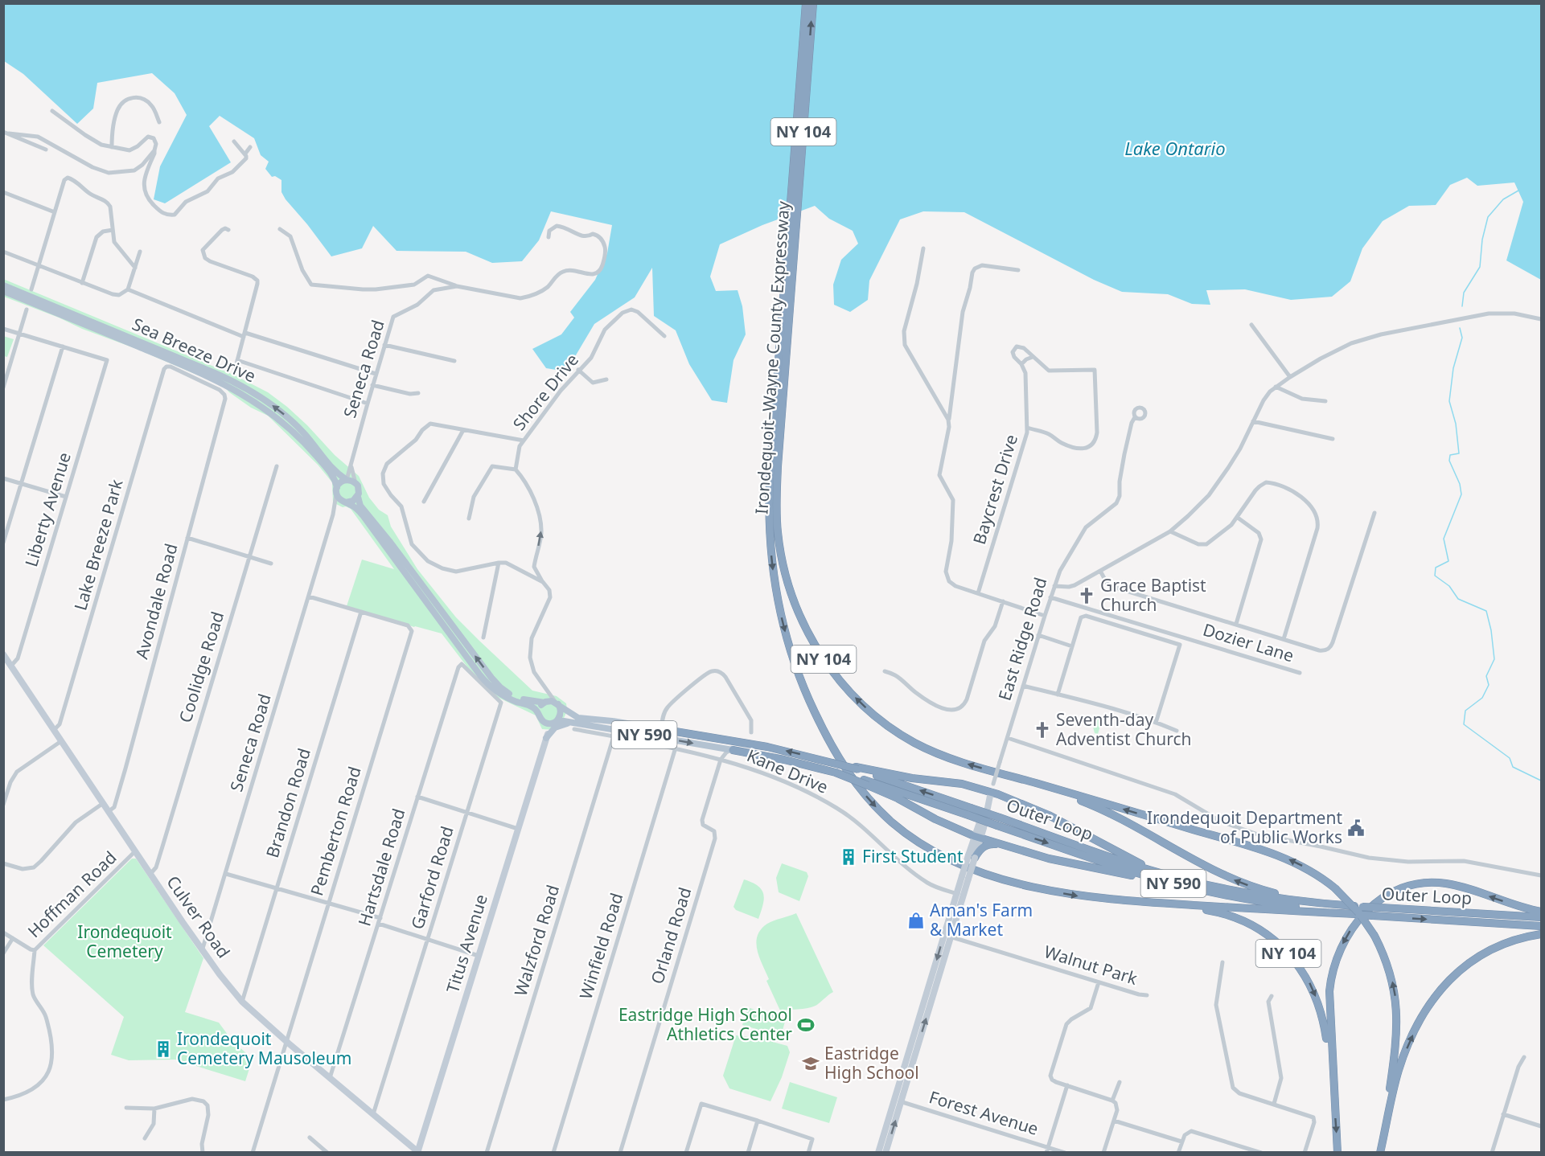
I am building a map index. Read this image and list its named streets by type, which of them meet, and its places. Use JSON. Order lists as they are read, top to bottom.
{
  "streets": {
    "highway": [
      "NY 104",
      "Irondequoit–Wayne County Expressway",
      "NY 590",
      "Outer Loop"
    ],
    "main road": [
      "Sea Breeze Drive",
      "East Ridge Road",
      "Culver Road",
      "Titus Avenue"
    ],
    "street": [
      "Seneca Road",
      "Shore Drive",
      "Baycrest Drive",
      "Liberty Avenue",
      "Lake Breeze Park",
      "Avondale Road",
      "Dozier Lane",
      "Coolidge Road",
      "Kane Drive",
      "Brandon Road",
      "Pemberton Road",
      "Hartsdale Road",
      "Garford Road",
      "Hoffman Road",
      "Orland Road",
      "Walzford Road",
      "Winfield Road",
      "Walnut Park",
      "Forest Avenue"
    ]
  },
  "crossings": [
    ["NY 104", "Irondequoit–Wayne County Expressway"],
    ["Sea Breeze Drive", "Seneca Road"],
    ["Seneca Road", "Culver Road"],
    ["Liberty Avenue", "Culver Road"],
    ["Lake Breeze Park", "Avondale Road"],
    ["Lake Breeze Park", "Culver Road"],
    ["Avondale Road", "Culver Road"],
    ["East Ridge Road", "Dozier Lane"],
    ["East Ridge Road", "Kane Drive"],
    ["East Ridge Road", "Walnut Park"],
    ["East Ridge Road", "Forest Avenue"],
    ["Coolidge Road", "Culver Road"],
    ["NY 590", "Kane Drive"],
    ["NY 590", "Outer Loop"],
    ["NY 590", "Titus Avenue"],
    ["Kane Drive", "Orland Road"],
    ["Kane Drive", "Walzford Road"],
    ["Kane Drive", "Winfield Road"],
    ["Brandon Road", "Pemberton Road"],
    ["Brandon Road", "Culver Road"],
    ["Outer Loop", "Titus Avenue"],
    ["Pemberton Road", "Culver Road"],
    ["Hartsdale Road", "Garford Road"],
    ["Hartsdale Road", "Culver Road"],
    ["Garford Road", "Culver Road"],
    ["Hoffman Road", "Culver Road"],
    ["Culver Road", "Titus Avenue"]
  ],
  "water": ["Lake Ontario"],
  "parks": ["Irondequoit Cemetery"],
  "places": {
    "church": ["Grace Baptist Church", "Seventh-day Adventist Church"],
    "public building": ["Irondequoit Department of Public Works"],
    "building": ["First Student", "Irondequoit Cemetery Mausoleum"],
    "shop": ["Aman's Farm & Market"],
    "sports": ["Eastridge High School Athletics Center"],
    "school or university": ["Eastridge High School"]
  }
}
